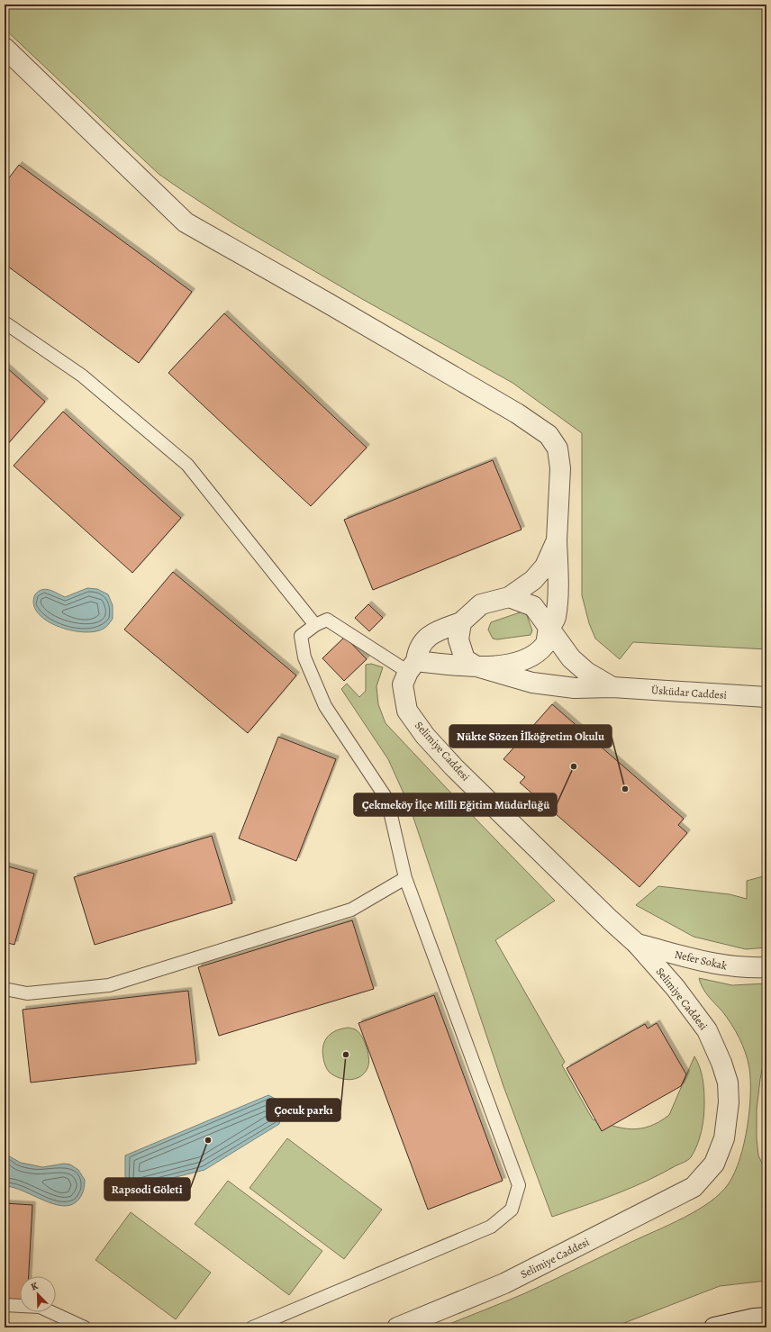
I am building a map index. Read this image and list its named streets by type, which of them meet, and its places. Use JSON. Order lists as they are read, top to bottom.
{
  "streets": {
    "street": ["Üsküdar Caddesi", "Selimiye Caddesi", "Nefer Sokak"]
  },
  "crossings": [
    ["Üsküdar Caddesi", "Selimiye Caddesi"],
    ["Selimiye Caddesi", "Nefer Sokak"]
  ],
  "places": [
    "Çekmeköy İlçe Milli Eğitim Müdürlüğü",
    "Nükte Sözen İlköğretim Okulu",
    "Çocuk parkı",
    "Rapsodi Göleti"
  ],
  "north": "top left"
}
